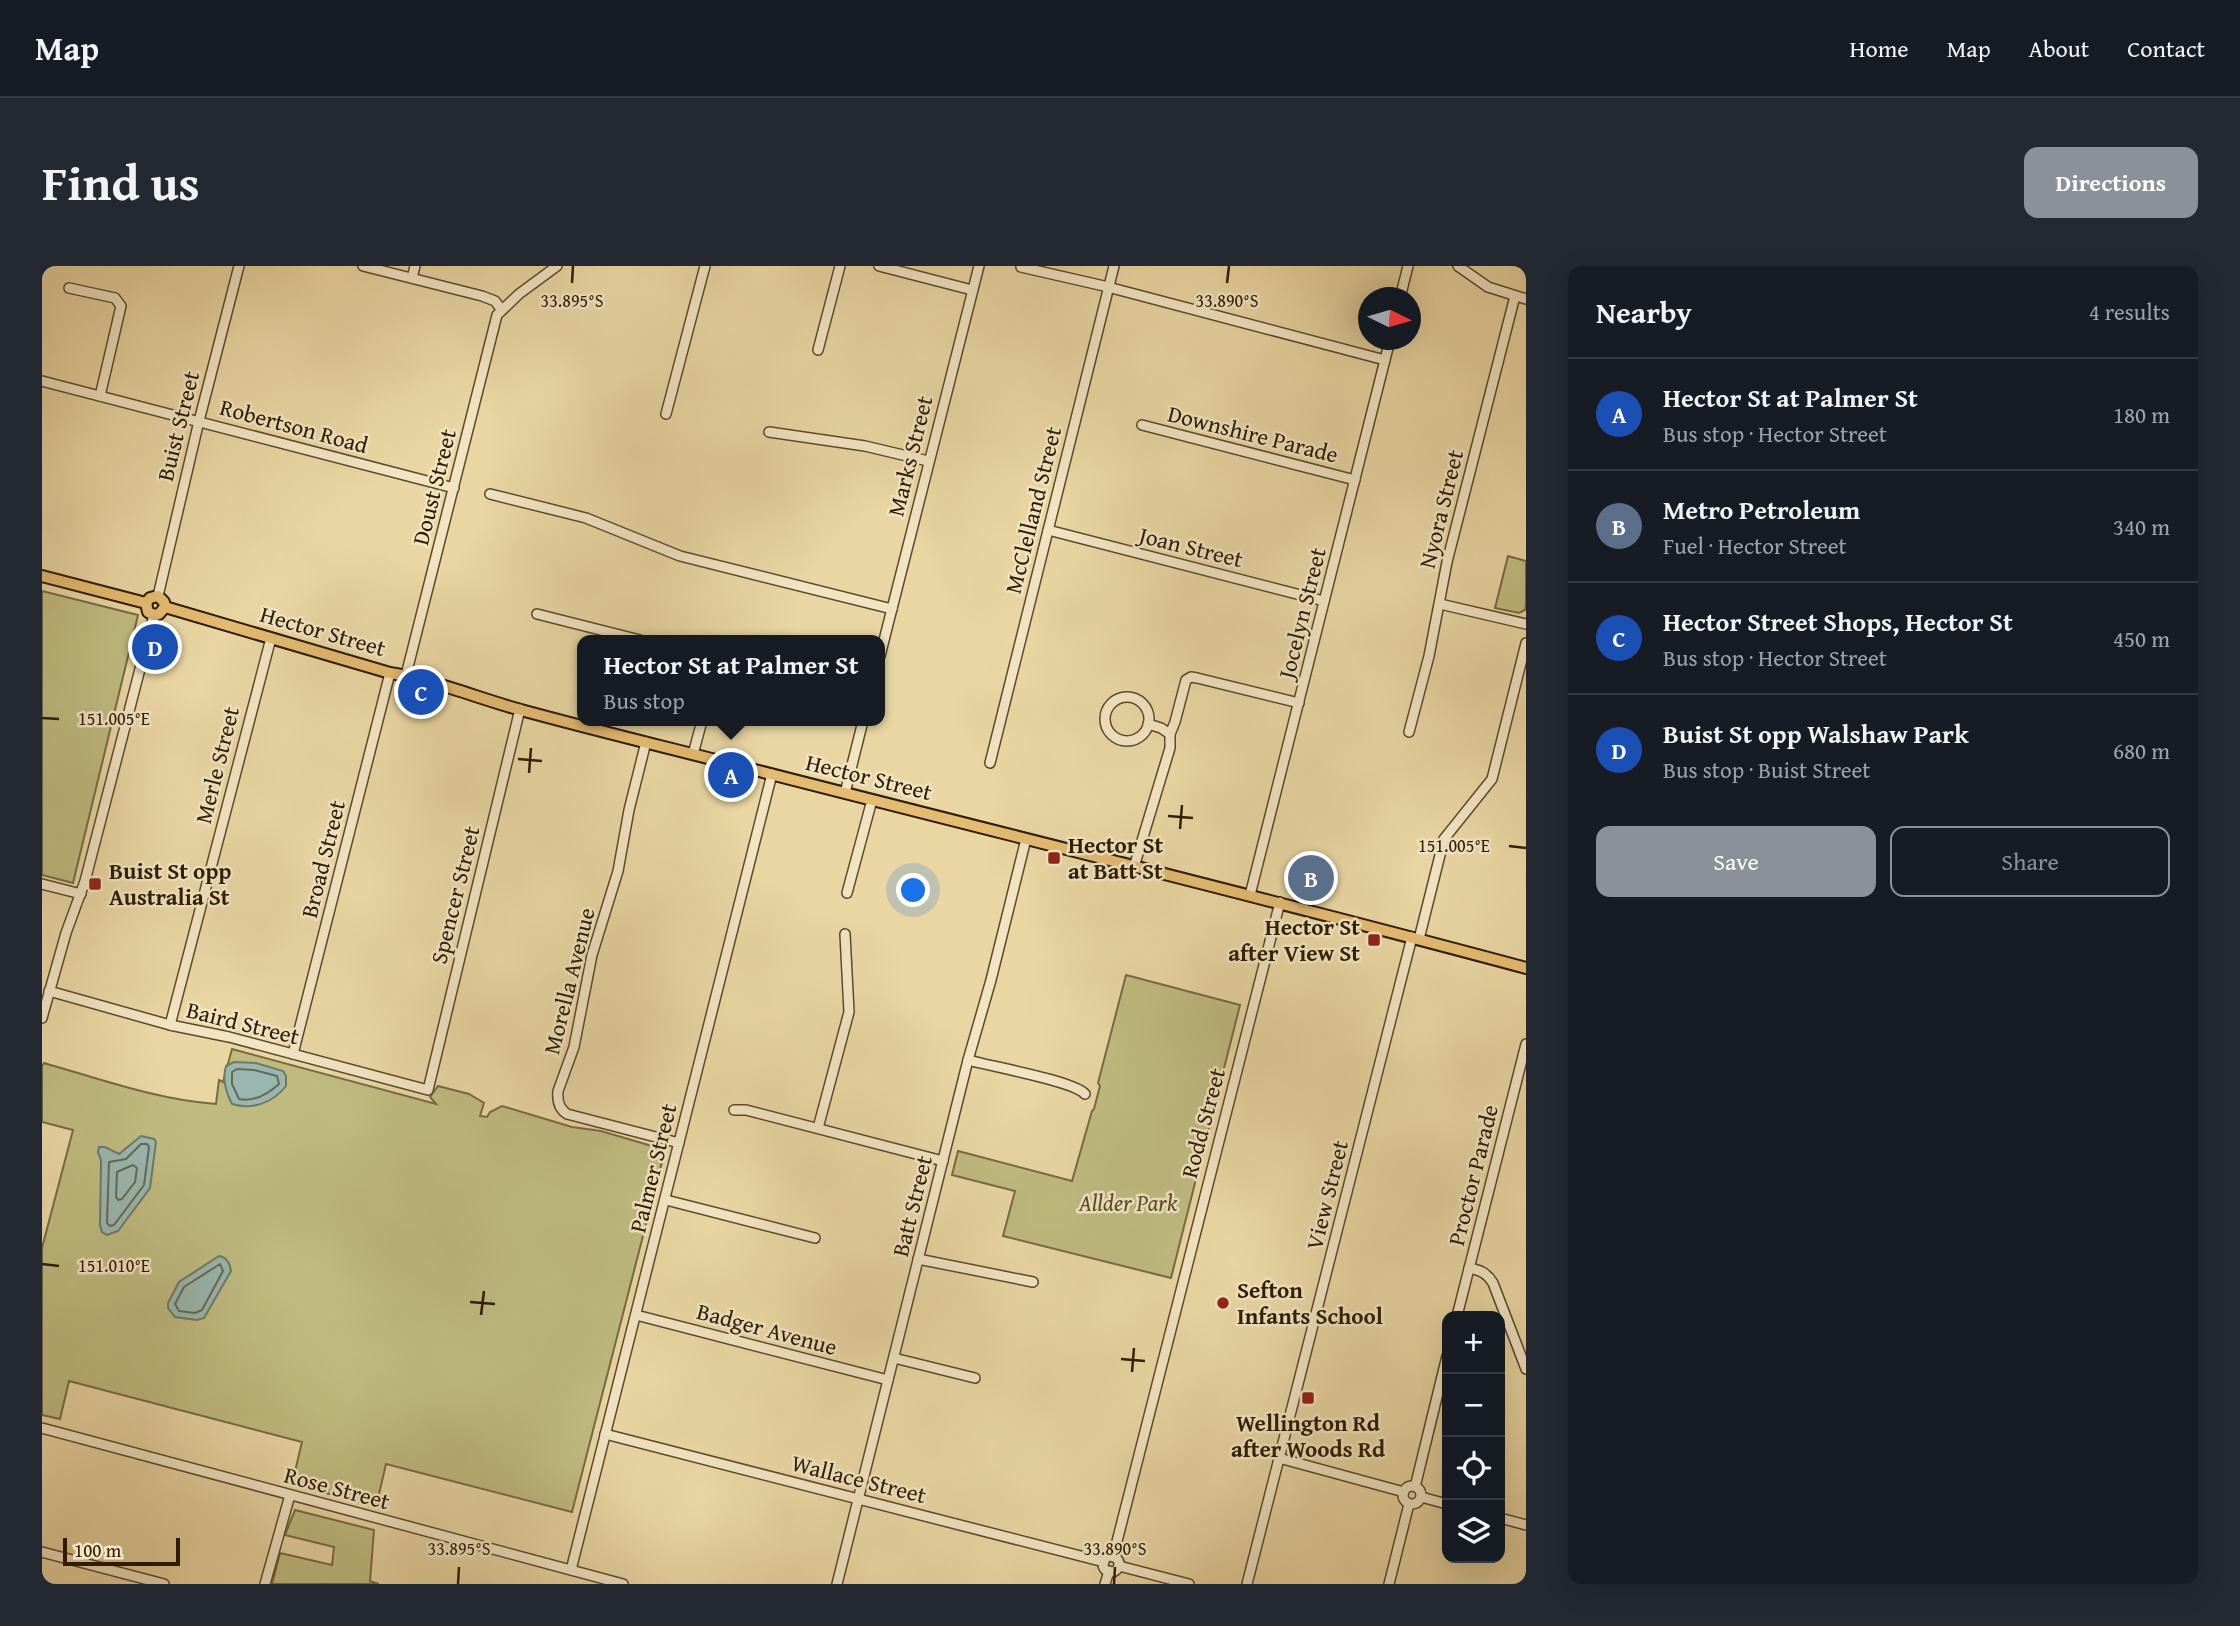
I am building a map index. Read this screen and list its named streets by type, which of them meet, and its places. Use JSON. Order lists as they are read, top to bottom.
{
  "streets": {
    "main road": ["Hector Street"],
    "street": [
      "Buist Street",
      "Robertson Road",
      "Downshire Parade",
      "Marks Street",
      "Doust Street",
      "Nyora Street",
      "McClelland Street",
      "Joan Street",
      "Jocelyn Street",
      "Merle Street",
      "Broad Street",
      "Spencer Street",
      "Morella Avenue",
      "Baird Street",
      "Rodd Street",
      "Palmer Street",
      "Proctor Parade",
      "View Street",
      "Batt Street",
      "Badger Avenue",
      "Wallace Street",
      "Rose Street"
    ]
  },
  "crossings": [
    ["Buist Street", "Robertson Road"],
    ["Buist Street", "Hector Street"],
    ["Robertson Road", "Doust Street"],
    ["Downshire Parade", "Jocelyn Street"],
    ["Doust Street", "Hector Street"],
    ["McClelland Street", "Joan Street"],
    ["Joan Street", "Jocelyn Street"],
    ["Jocelyn Street", "Hector Street"],
    ["Hector Street", "Merle Street"],
    ["Hector Street", "Broad Street"],
    ["Hector Street", "Spencer Street"],
    ["Hector Street", "Morella Avenue"],
    ["Hector Street", "Rodd Street"],
    ["Hector Street", "Palmer Street"],
    ["Hector Street", "View Street"],
    ["Hector Street", "Batt Street"],
    ["Merle Street", "Baird Street"],
    ["Broad Street", "Baird Street"],
    ["Spencer Street", "Baird Street"],
    ["Morella Avenue", "Palmer Street"],
    ["Rodd Street", "Wallace Street"],
    ["Palmer Street", "Badger Avenue"],
    ["Palmer Street", "Wallace Street"],
    ["Palmer Street", "Rose Street"],
    ["Batt Street", "Badger Avenue"],
    ["Batt Street", "Wallace Street"]
  ],
  "parks": ["Allder Park"],
  "places": {
    "transit": [
      "Hector St at Batt St",
      "Buist St opp Australia St",
      "Hector St after View St",
      "Wellington Rd after Woods Rd"
    ],
    "other": ["Sefton Infants School"]
  },
  "scale_bar": "100 m",
  "north": "right",
  "page": {
    "header": "Map",
    "nav": [
      "Home",
      "Map",
      "About",
      "Contact"
    ],
    "title": "Find us",
    "buttons": [
      "Directions",
      ["Save", "Share"]
    ],
    "heading": ["Nearby", "4 results"],
    "list": [
      {
        "mark": "A",
        "name": "Hector St at Palmer St",
        "note": "Bus stop · Hector Street",
        "value": "180 m"
      },
      {
        "mark": "B",
        "name": "Metro Petroleum",
        "note": "Fuel · Hector Street",
        "value": "340 m"
      },
      {
        "mark": "C",
        "name": "Hector Street Shops, Hector St",
        "note": "Bus stop · Hector Street",
        "value": "450 m"
      },
      {
        "mark": "D",
        "name": "Buist St opp Walshaw Park",
        "note": "Bus stop · Buist Street",
        "value": "680 m"
      }
    ],
    "pins": [
      "D",
      "C",
      "A",
      "B"
    ],
    "popup": ["Hector St at Palmer St", "Bus stop"],
    "map_buttons": ["+", "−"],
    "scale": "100 m"
  },
  "coordinates": [
    "33.895°S",
    "33.890°S",
    "151.005°E",
    "151.010°E"
  ]
}
